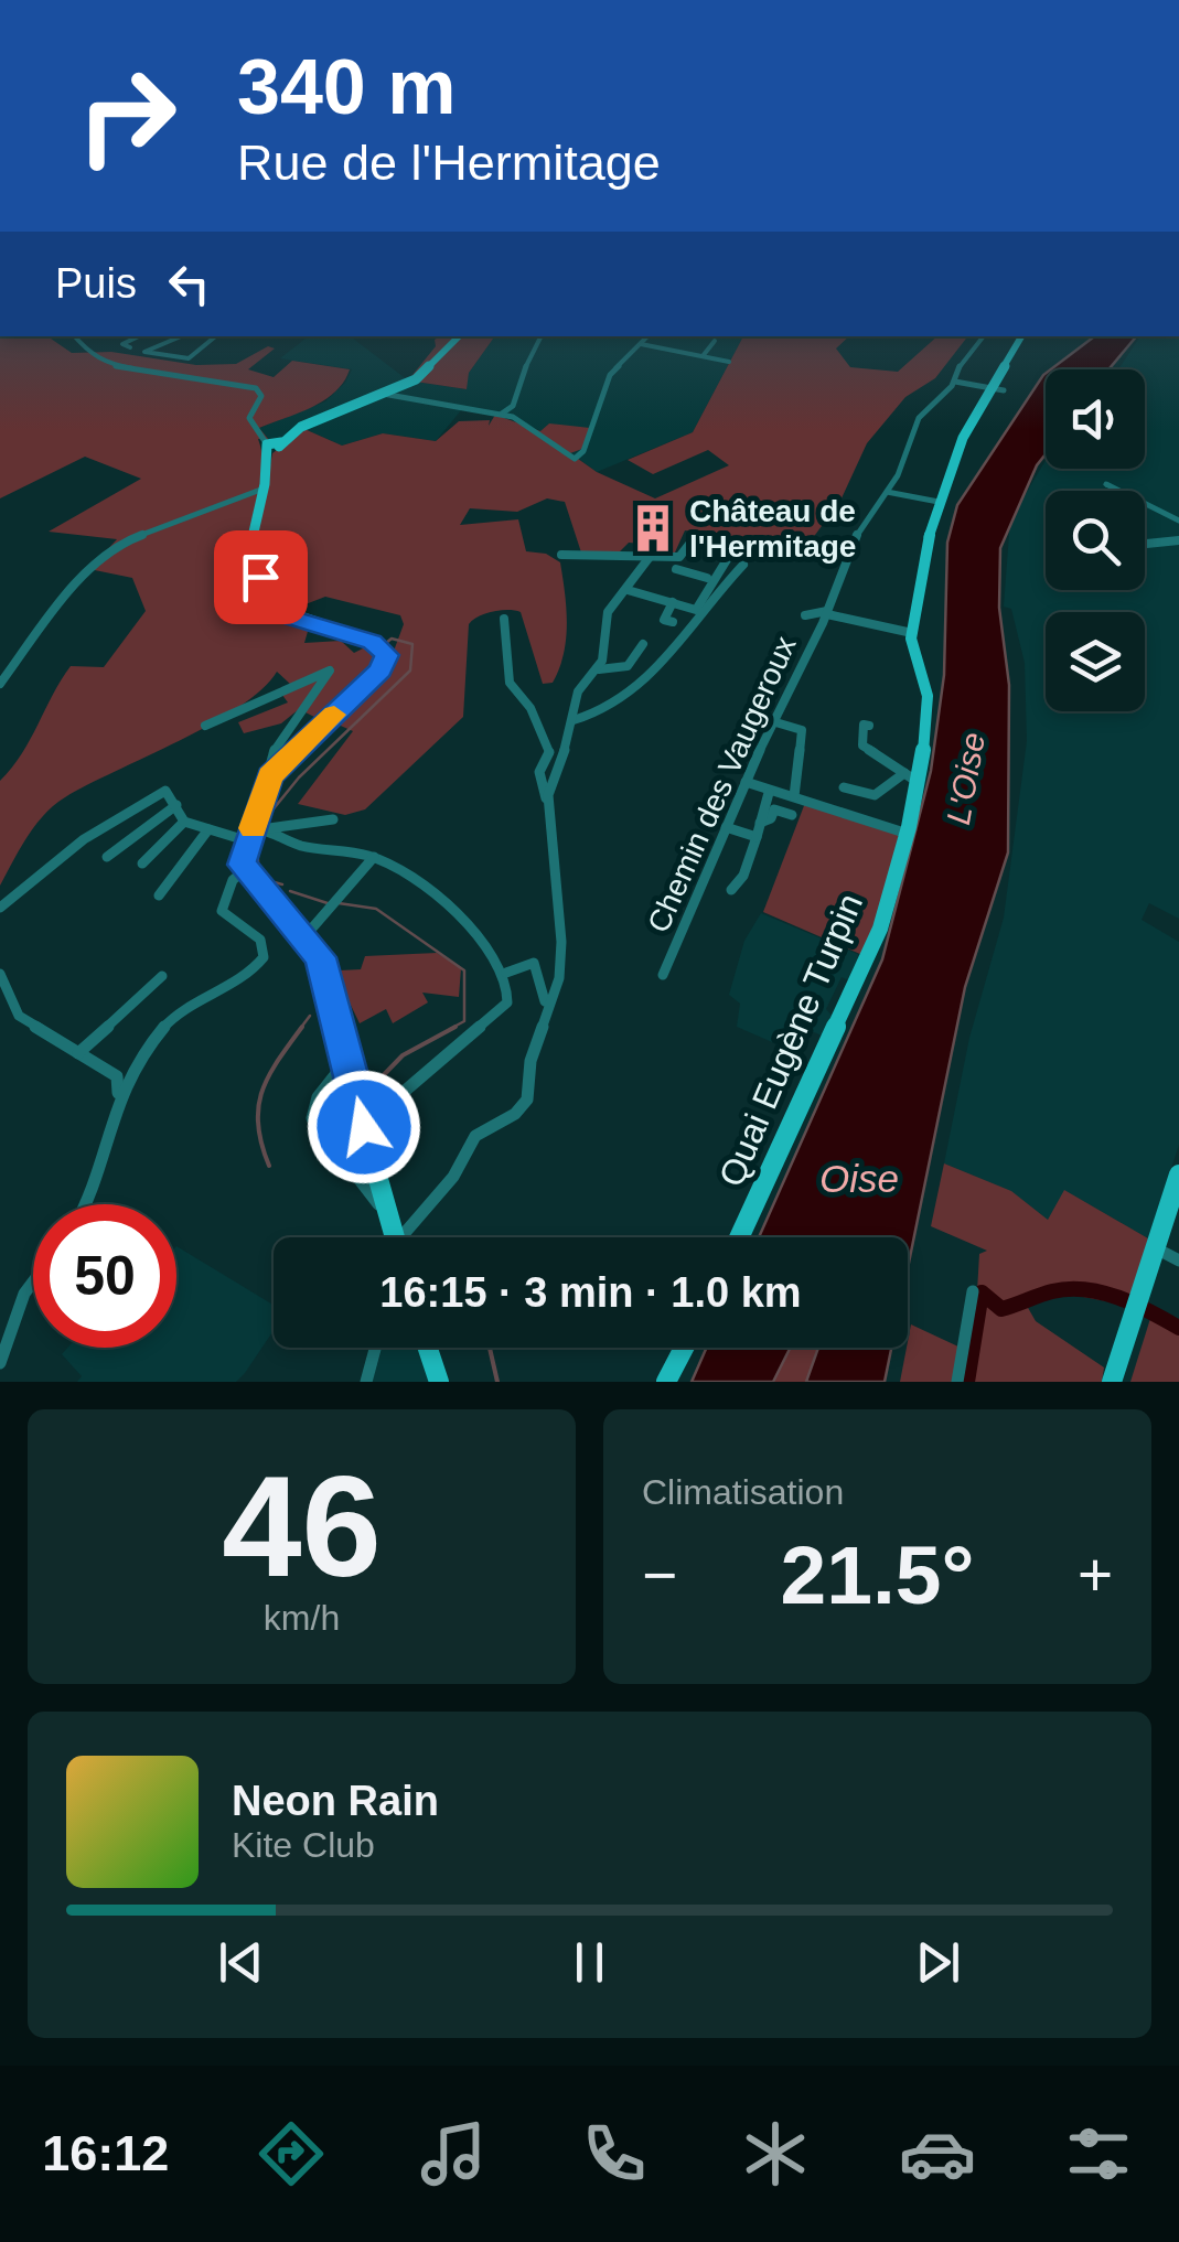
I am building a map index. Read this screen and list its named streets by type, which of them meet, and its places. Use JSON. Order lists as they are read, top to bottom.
{
  "streets": {
    "main road": ["Quai Eugène Turpin"],
    "street": ["Chemin des Vaugeroux"]
  },
  "water": ["L'Oise", "Oise"],
  "places": {
    "building": ["Château de l'Hermitage"]
  },
  "page": {
    "turn": ["340 m", "Rue de l'Hermitage"],
    "then": "Puis",
    "limit": "50",
    "trip": "16:15 · 3 min · 1.0 km",
    "tile": [
      ["46", "km/h"],
      "Climatisation"
    ],
    "heat": ["−", "21.5°", "+"],
    "song": ["Neon Rain", "Kite Club"],
    "tabs": "16:12"
  }
}
